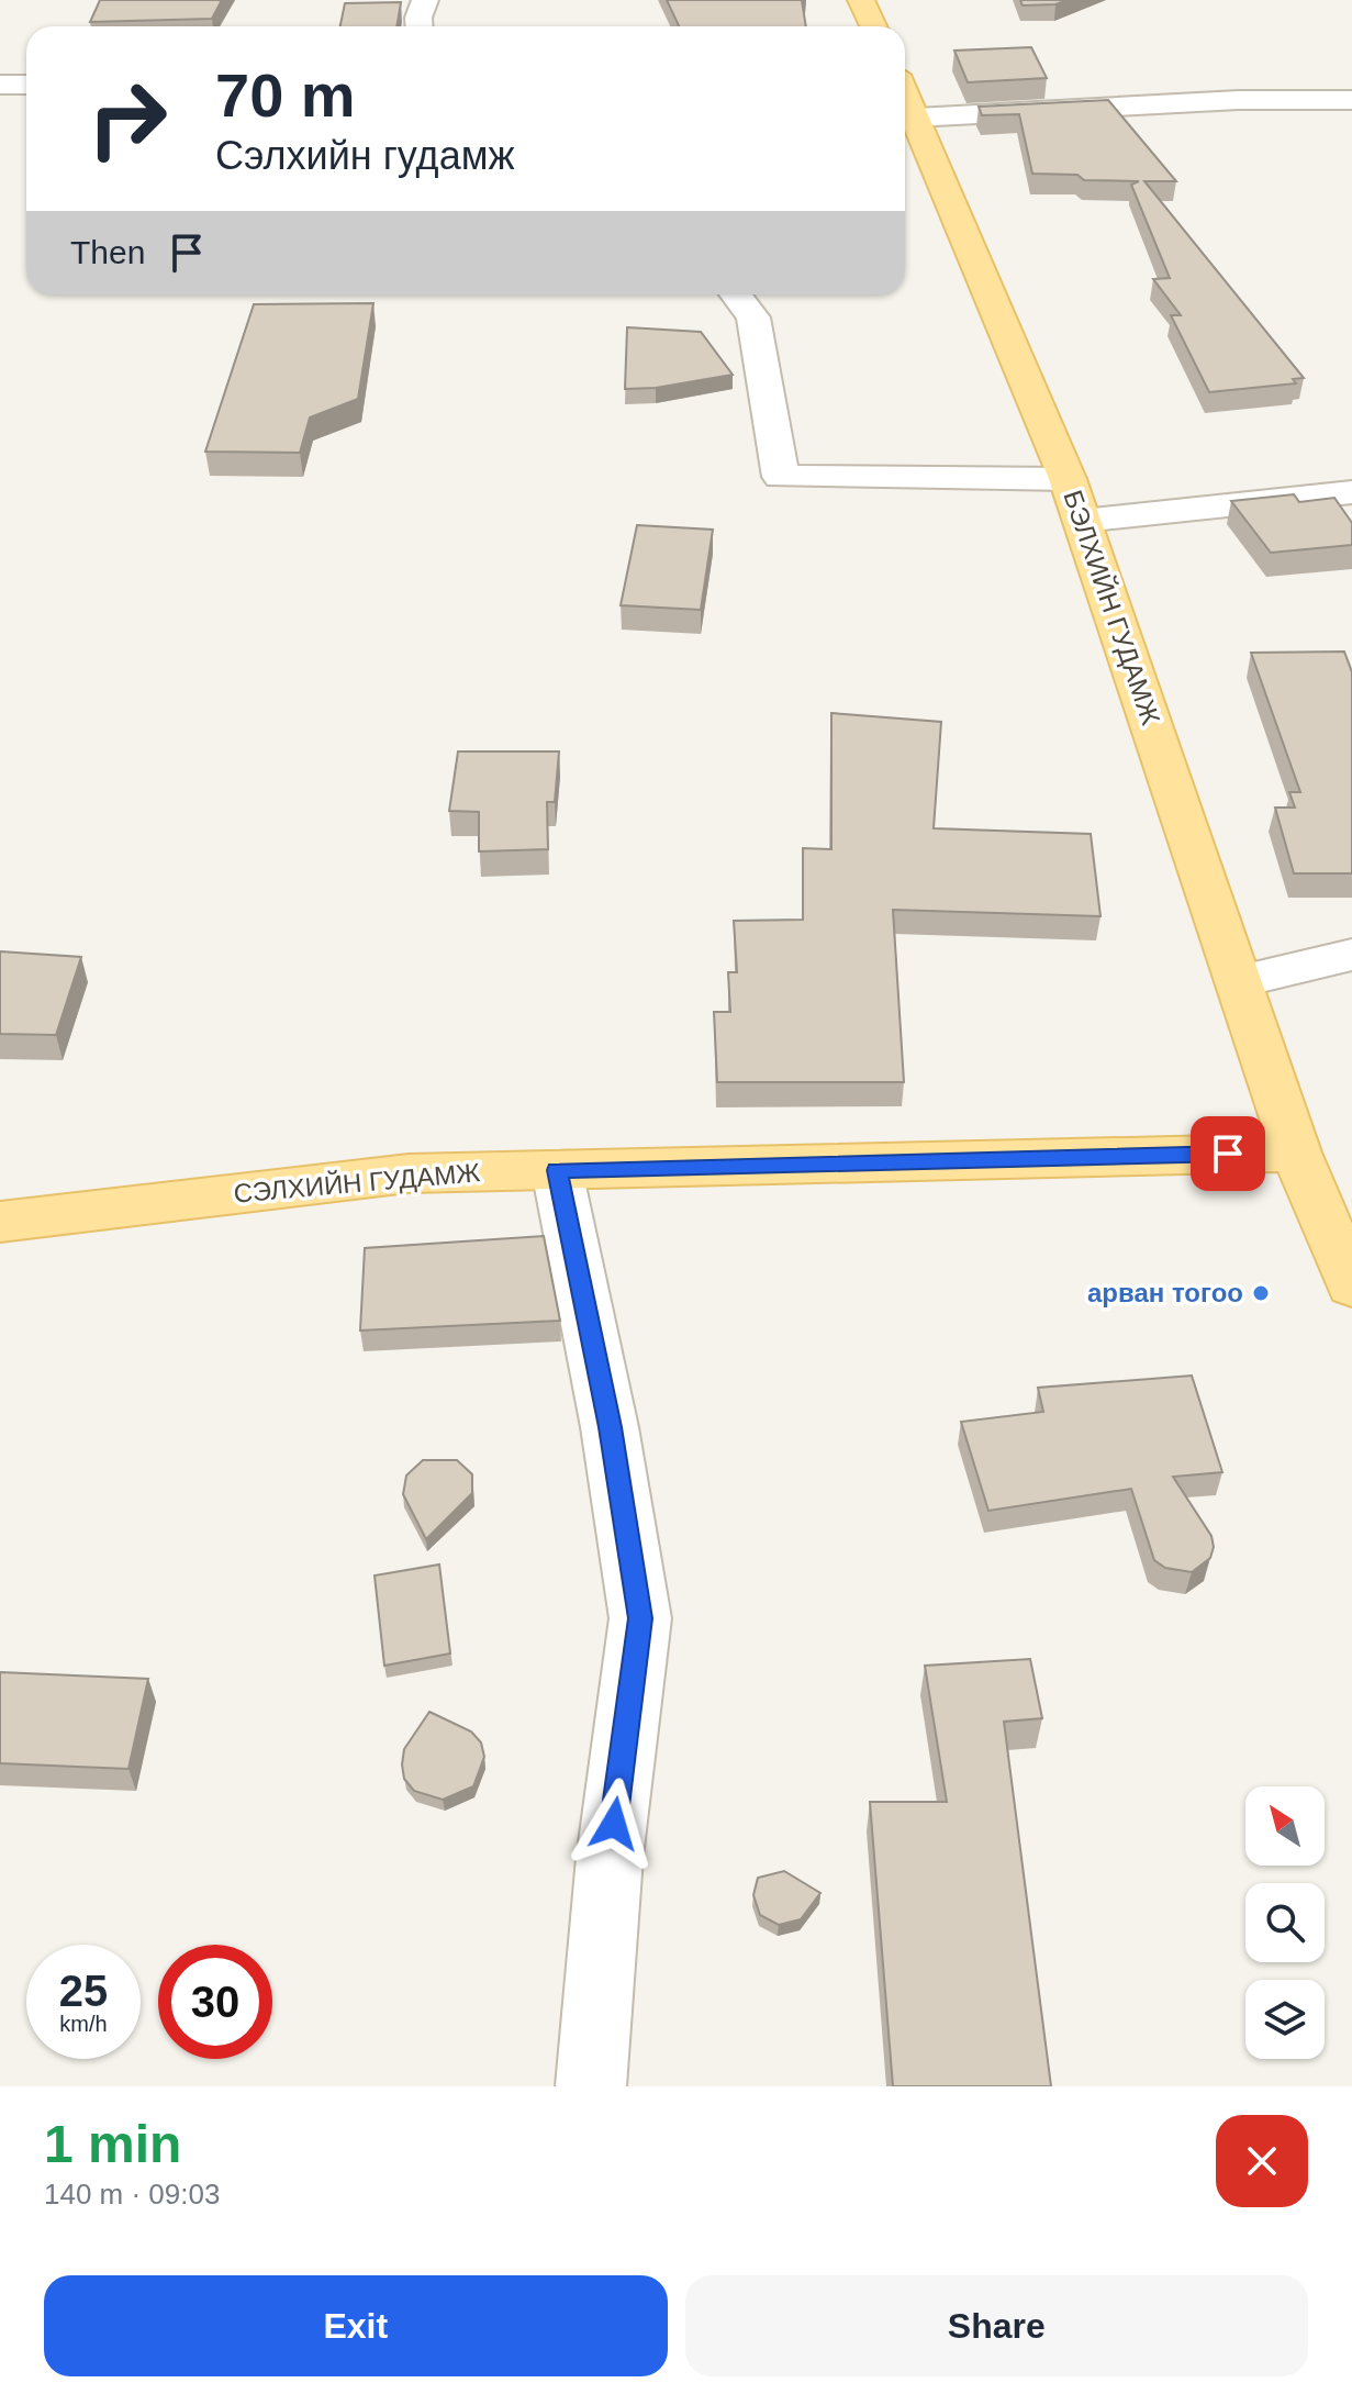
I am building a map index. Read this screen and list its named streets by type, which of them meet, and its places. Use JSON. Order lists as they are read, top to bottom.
{
  "streets": {
    "main road": ["БЭЛХИЙН ГУДАМЖ", "СЭЛХИЙН ГУДАМЖ"]
  },
  "crossings": [
    ["БЭЛХИЙН ГУДАМЖ", "СЭЛХИЙН ГУДАМЖ"]
  ],
  "places": ["арван тогоо"],
  "north": "top left",
  "page": {
    "turn": ["70 m", "Сэлхийн гудамж"],
    "then": "Then",
    "speed": "25 km/h",
    "limit": "30",
    "heading": ["1 min", "140 m · 09:03"],
    "buttons": ["Exit", "Share"]
  }
}
